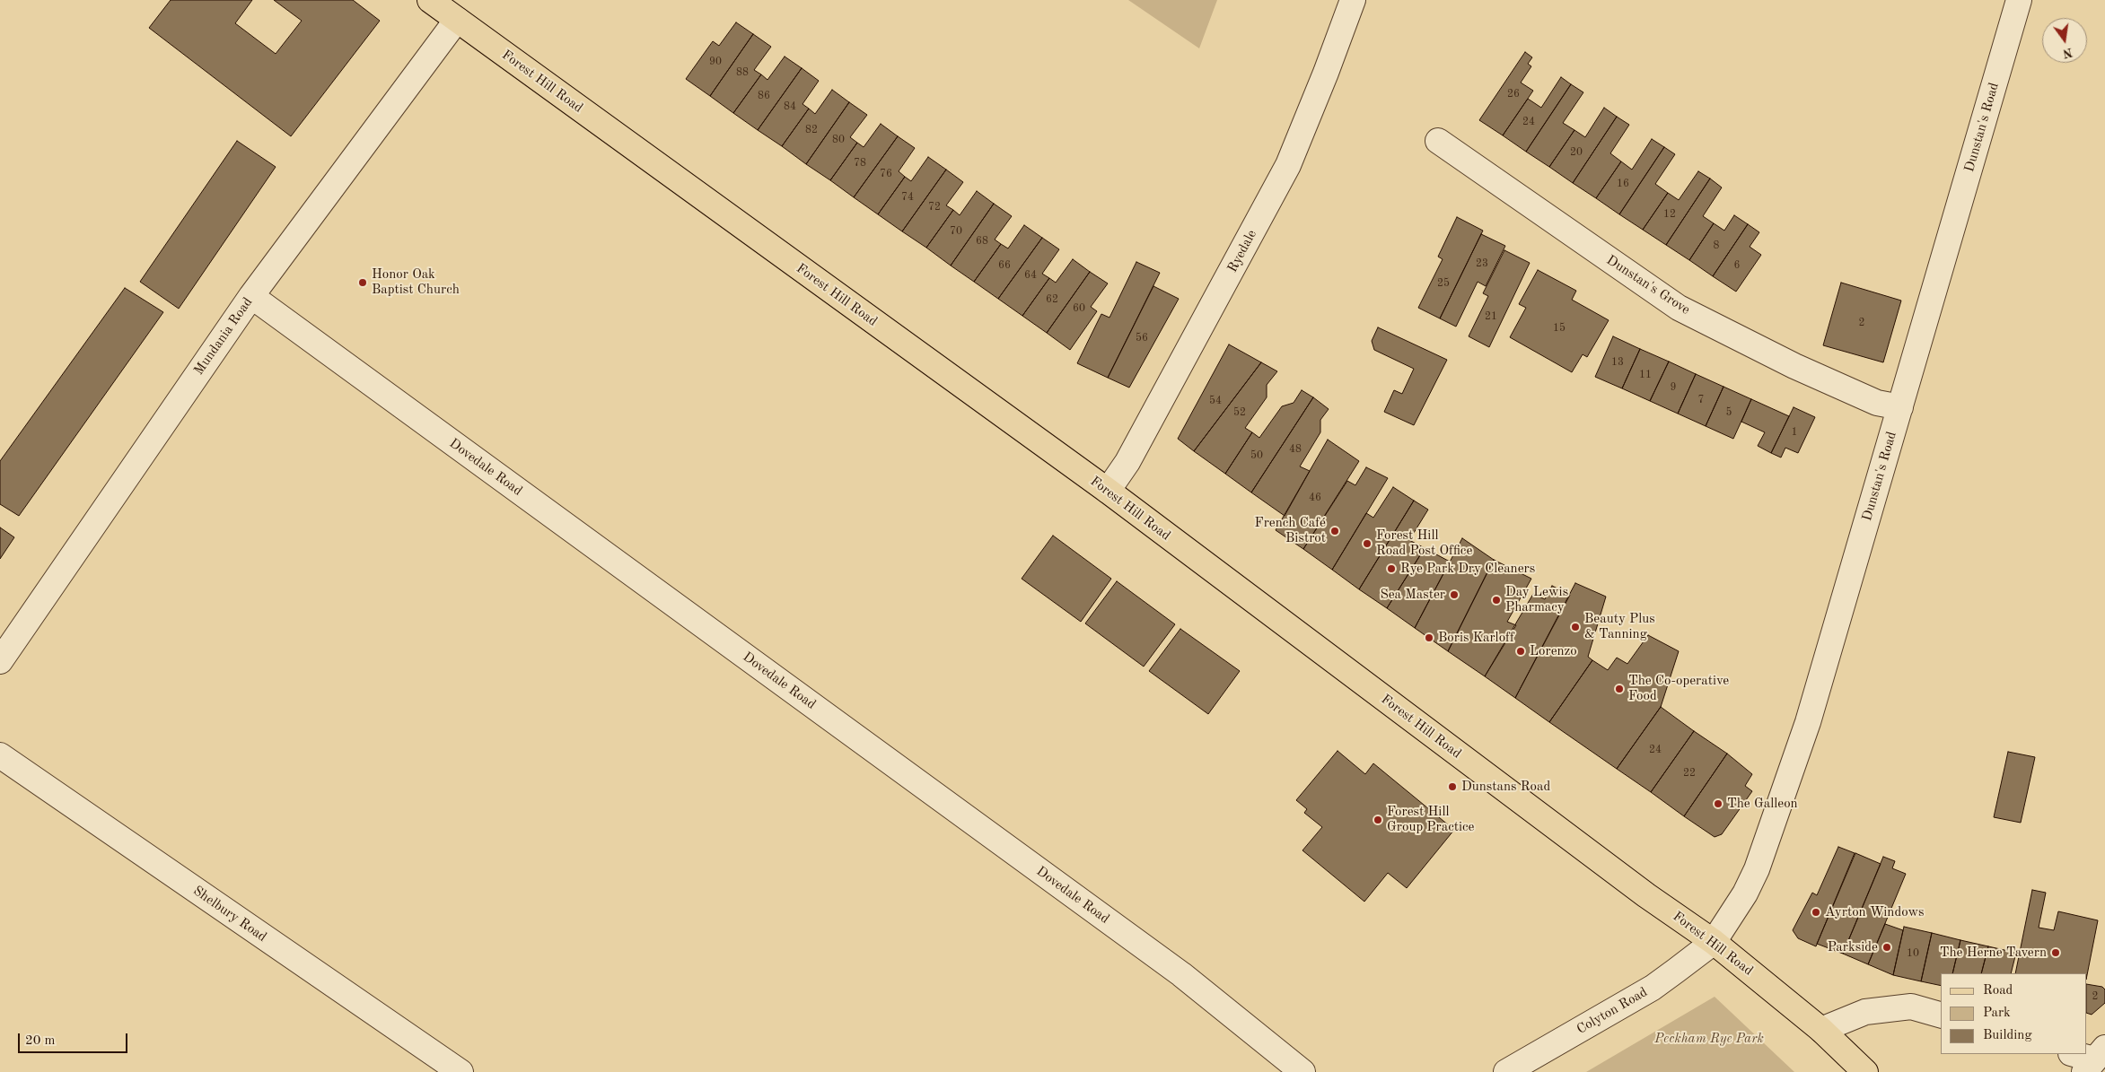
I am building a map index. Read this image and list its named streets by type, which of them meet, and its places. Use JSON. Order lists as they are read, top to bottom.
{
  "streets": {
    "main road": ["Forest Hill Road"],
    "street": [
      "Dunstan's Road",
      "Ryedale",
      "Dunstan's Grove",
      "Mundania Road",
      "Dovedale Road",
      "Shelbury Road",
      "Colyton Road"
    ]
  },
  "crossings": [
    ["Forest Hill Road", "Dunstan's Road"],
    ["Forest Hill Road", "Ryedale"],
    ["Forest Hill Road", "Mundania Road"],
    ["Forest Hill Road", "Colyton Road"],
    ["Dunstan's Road", "Dunstan's Grove"],
    ["Dunstan's Road", "Colyton Road"],
    ["Mundania Road", "Dovedale Road"]
  ],
  "parks": ["Peckham Rye Park"],
  "places": [
    "Honor Oak Baptist Church",
    "French Café Bistrot",
    "Forest Hill Road Post Office",
    "Rye Park Dry Cleaners",
    "Sea Master",
    "Day Lewis Pharmacy",
    "Beauty Plus & Tanning",
    "Boris Karloff",
    "Lorenzo",
    "The Co-operative Food",
    "Dunstans Road",
    "The Galleon",
    "Forest Hill Group Practice",
    "Ayrton Windows",
    "Parkside",
    "The Herne Tavern"
  ],
  "house_numbers": [
    "90",
    "88",
    "26",
    "86",
    "84",
    "24",
    "82",
    "80",
    "20",
    "78",
    "76",
    "16",
    "74",
    "72",
    "12",
    "70",
    "68",
    "8",
    "23",
    "66",
    "6",
    "64",
    "25",
    "62",
    "60",
    "21",
    "2",
    "15",
    "56",
    "13",
    "11",
    "9",
    "7",
    "54",
    "52",
    "5",
    "1",
    "48",
    "50",
    "46",
    "24",
    "22",
    "10",
    "2"
  ],
  "legend": ["Road", "Park", "Building"],
  "scale_bar": "20 m",
  "north": "bottom"
}
